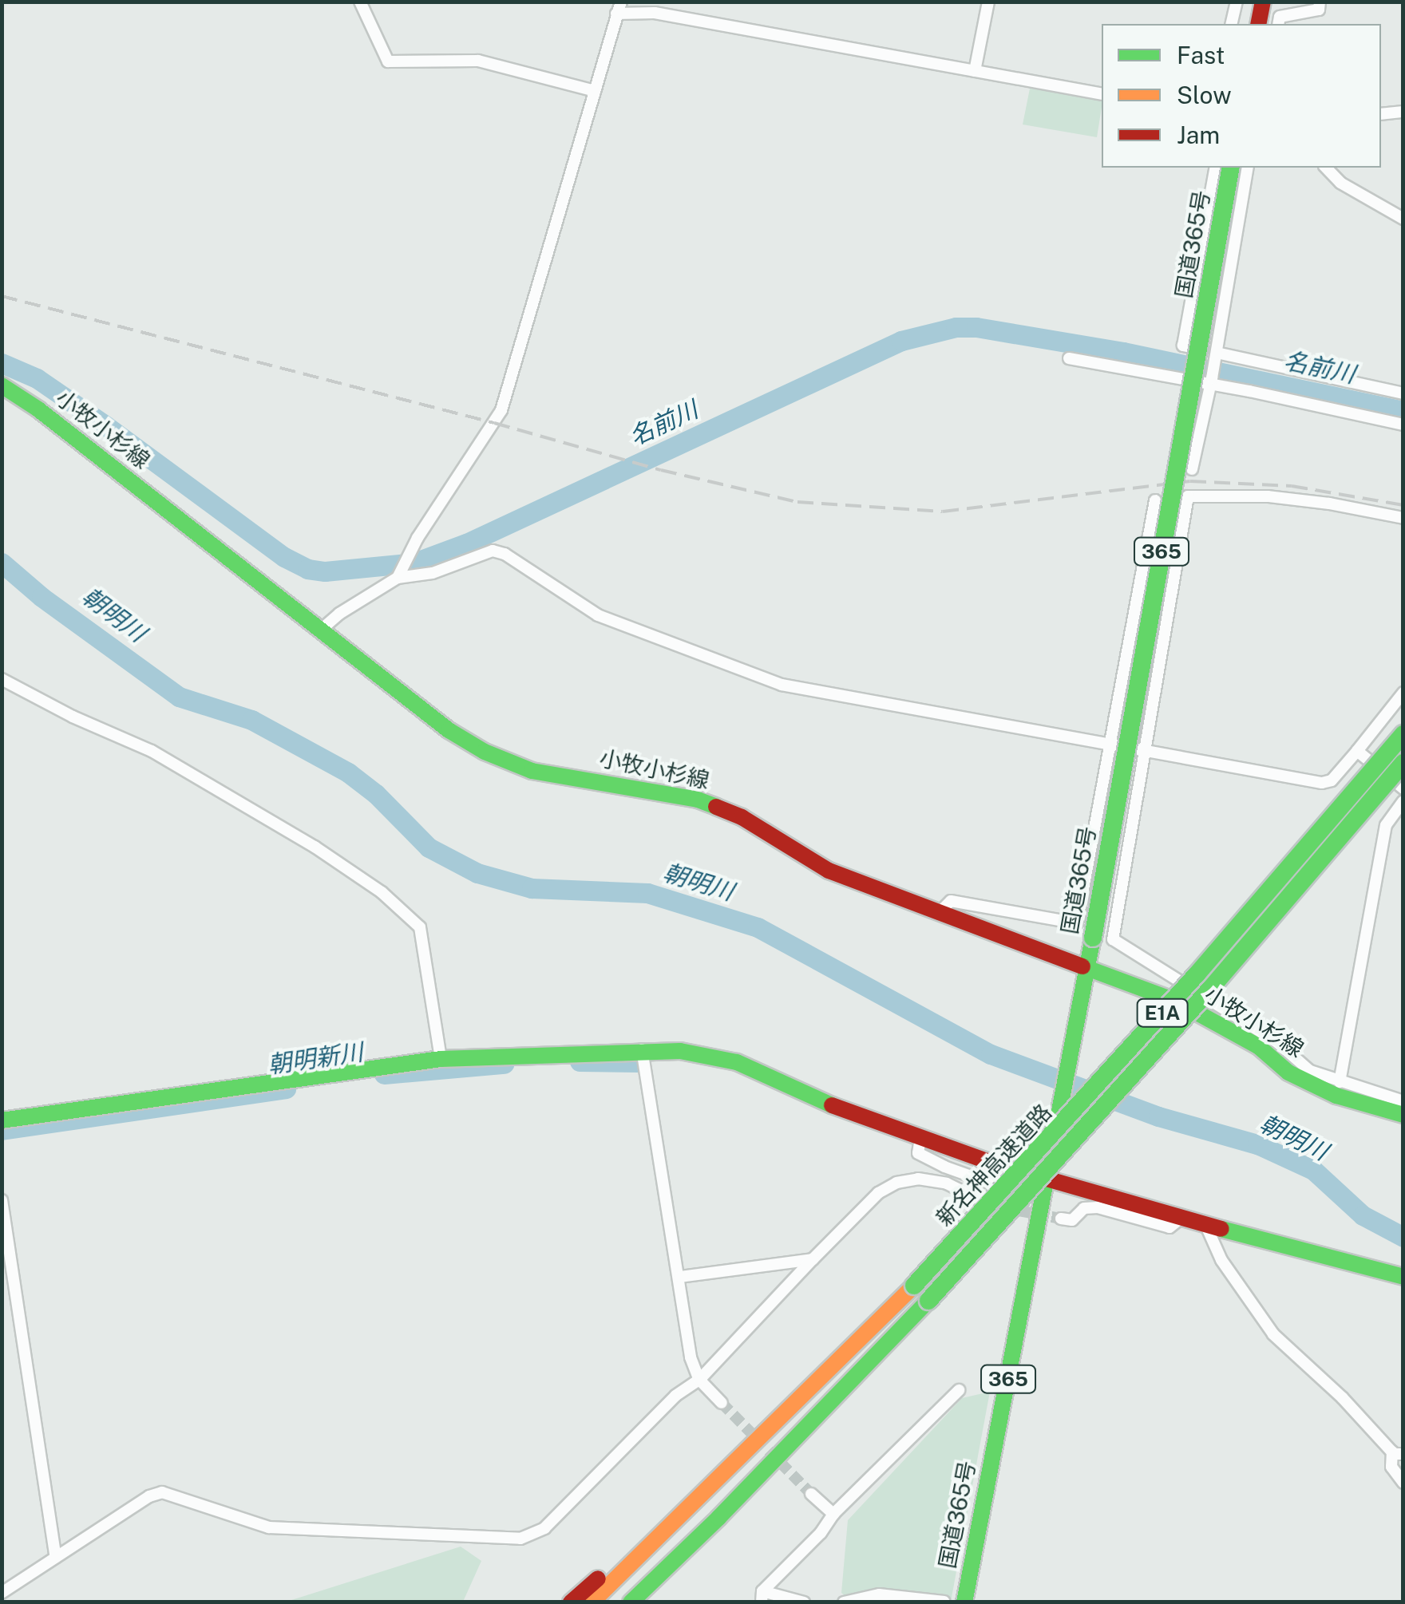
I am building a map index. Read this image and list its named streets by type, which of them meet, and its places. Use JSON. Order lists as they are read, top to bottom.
{
  "streets": {
    "main road": [
      "国道365号",
      "小牧小杉線",
      "365",
      "E1A",
      "新名神高速道路"
    ]
  },
  "crossings": [
    ["国道365号", "小牧小杉線"]
  ],
  "water": ["名前川", "朝明川", "朝明新川"],
  "legend": ["Fast", "Slow", "Jam"]
}
